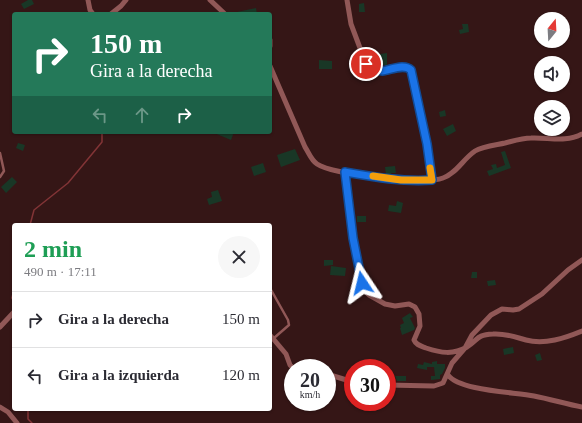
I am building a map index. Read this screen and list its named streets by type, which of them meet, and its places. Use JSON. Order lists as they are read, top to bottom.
{
  "north": "top",
  "page": {
    "turn": ["150 m", "Gira a la derecha"],
    "heading": ["2 min", "490 m · 17:11"],
    "list": [
      {
        "name": "Gira a la derecha",
        "value": "150 m"
      },
      {
        "name": "Gira a la izquierda",
        "value": "120 m"
      }
    ],
    "speed": "20 km/h",
    "limit": "30"
  }
}
